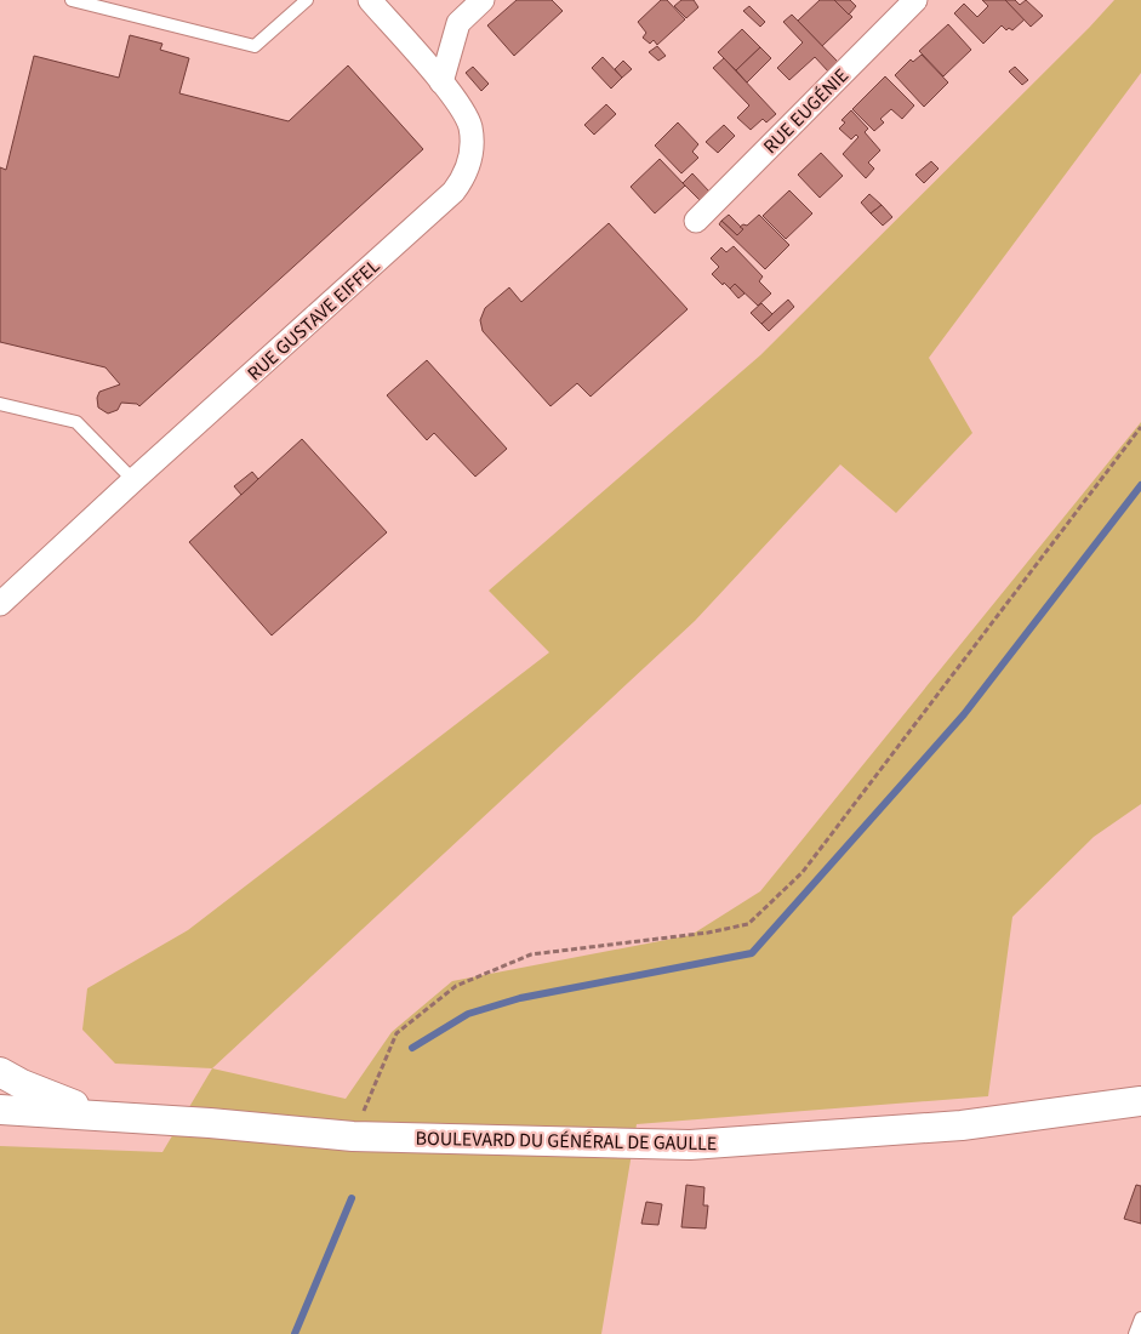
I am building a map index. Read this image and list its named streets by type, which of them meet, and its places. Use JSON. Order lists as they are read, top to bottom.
{
  "streets": {
    "street": ["RUE EUGÉNIE", "RUE GUSTAVE EIFFEL", "BOULEVARD DU GÉNÉRAL DE GAULLE"]
  }
}
